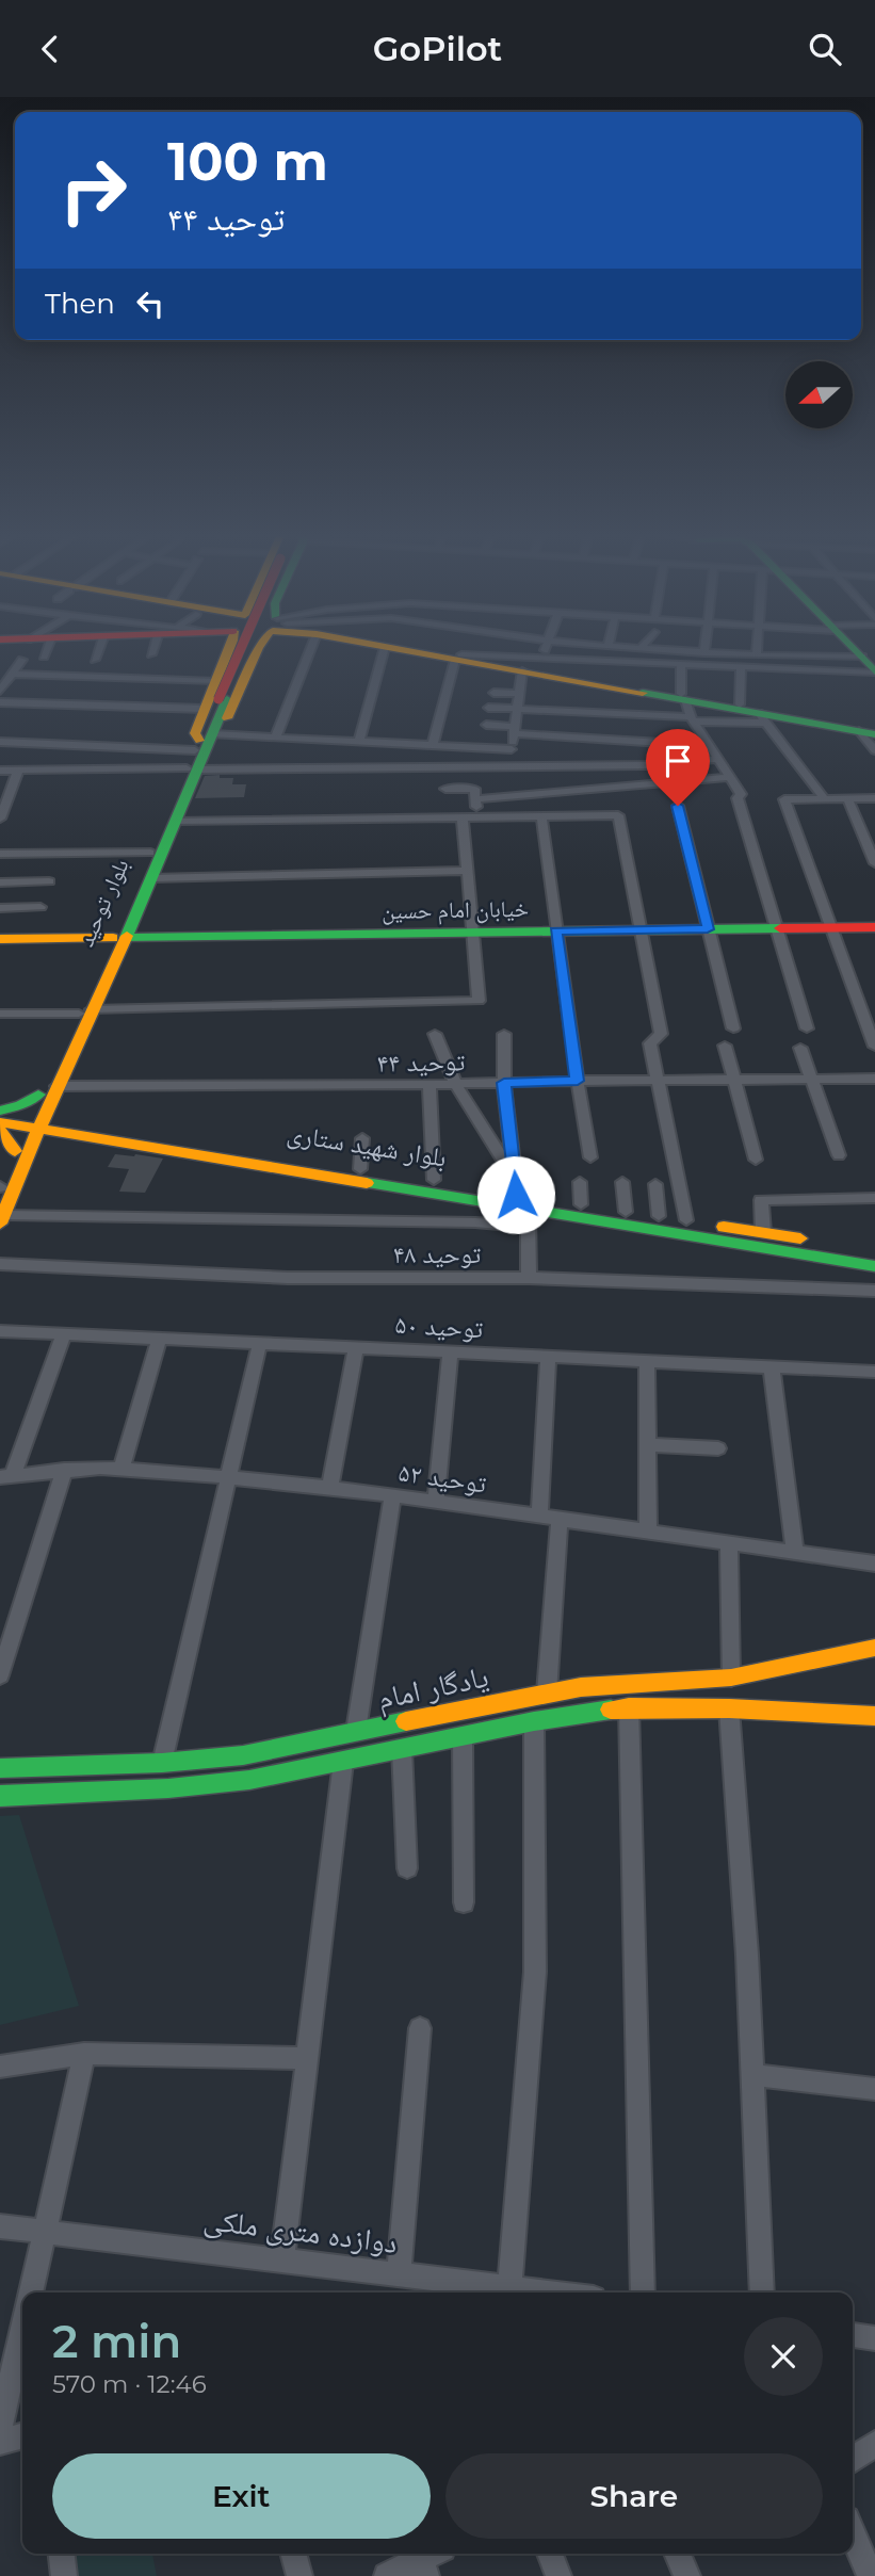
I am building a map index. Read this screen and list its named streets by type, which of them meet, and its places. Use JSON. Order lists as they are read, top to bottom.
{
  "streets": {
    "main road": [
      "بلوار توحید",
      "خیابان امام حسین",
      "بلوار شهید ستاری",
      "یادگار امام"
    ],
    "street": [
      "توحید ۴۴",
      "توحید ۴۸",
      "توحید ۵۰",
      "توحید ۵۲",
      "دوازده متری ملکی"
    ]
  },
  "crossings": [
    ["بلوار توحید", "خیابان امام حسین"],
    ["بلوار توحید", "توحید ۴۴"],
    ["بلوار توحید", "بلوار شهید ستاری"]
  ],
  "north": "left",
  "page": {
    "header": "GoPilot",
    "turn": ["100 m", "توحید ۴۴"],
    "then": "Then",
    "heading": ["2 min", "570 m · 12:46"],
    "buttons": ["Exit", "Share"]
  }
}
